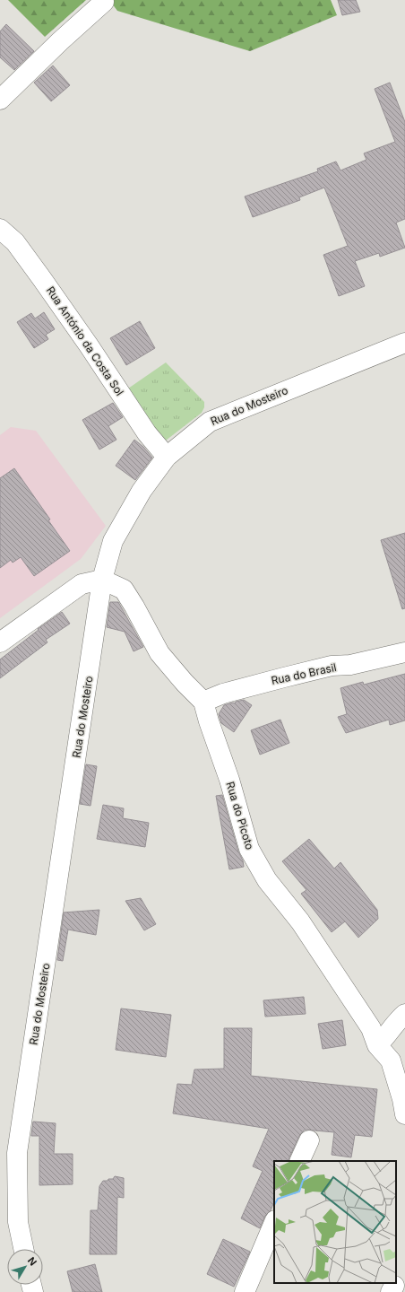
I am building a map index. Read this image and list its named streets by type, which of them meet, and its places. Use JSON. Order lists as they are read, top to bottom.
{
  "streets": {
    "street": [
      "Rua António da Costa Sol",
      "Rua do Mosteiro",
      "Rua do Brasil",
      "Rua do Picoto"
    ]
  },
  "crossings": [
    ["Rua António da Costa Sol", "Rua do Mosteiro"],
    ["Rua do Mosteiro", "Rua do Picoto"],
    ["Rua do Brasil", "Rua do Picoto"]
  ],
  "north": "top right"
}
